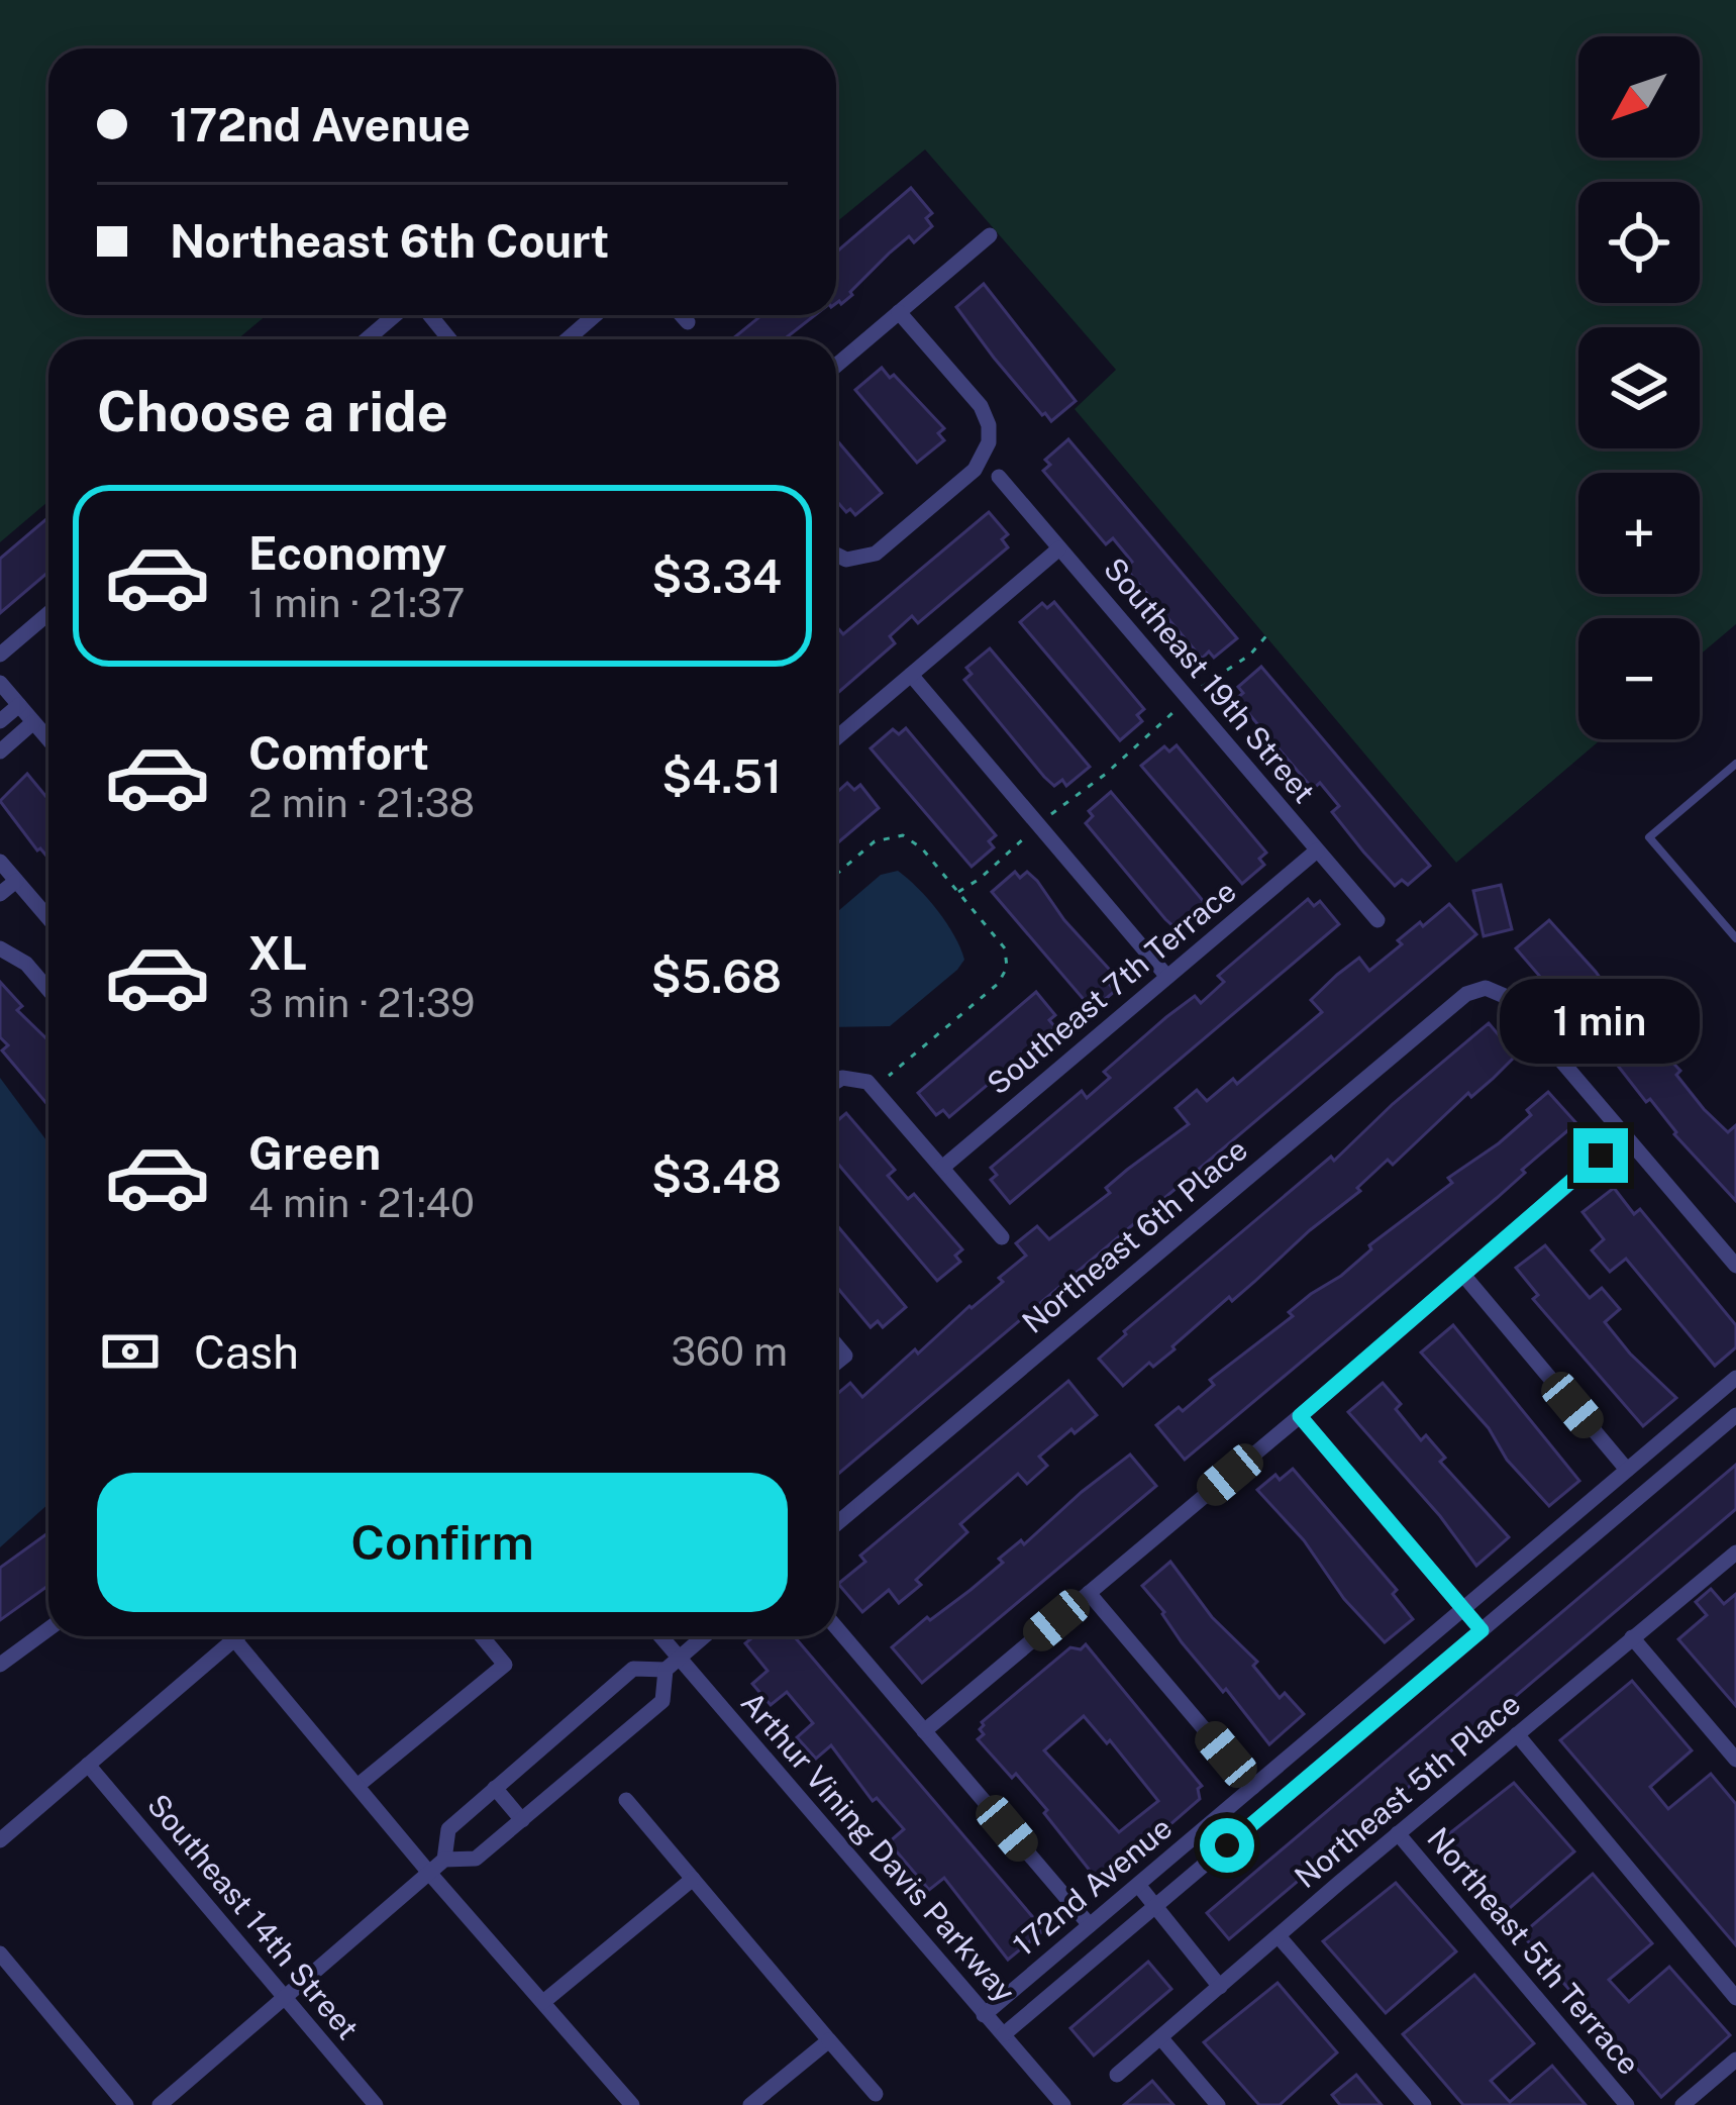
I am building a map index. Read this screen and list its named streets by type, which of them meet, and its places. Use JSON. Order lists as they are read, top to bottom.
{
  "streets": {
    "street": [
      "Southeast 19th Street",
      "Southeast 7th Terrace",
      "Northeast 6th Place",
      "Northeast 5th Place",
      "Arthur Vining Davis Parkway",
      "172nd Avenue",
      "Southeast 14th Street",
      "Northeast 5th Terrace"
    ]
  },
  "crossings": [
    ["Southeast 19th Street", "Southeast 7th Terrace"],
    ["Northeast 5th Place", "Northeast 5th Terrace"],
    ["Arthur Vining Davis Parkway", "172nd Avenue"]
  ],
  "north": "bottom left",
  "page": {
    "map_buttons": ["+", "−"],
    "banner": ["172nd Avenue", "Northeast 6th Court"],
    "heading": "Choose a ride",
    "list": [
      {
        "name": "Economy",
        "note": "1 min · 21:37",
        "value": "$3.34"
      },
      {
        "name": "Comfort",
        "note": "2 min · 21:38",
        "value": "$4.51"
      },
      {
        "name": "XL",
        "note": "3 min · 21:39",
        "value": "$5.68"
      },
      {
        "name": "Green",
        "note": "4 min · 21:40",
        "value": "$3.48"
      }
    ],
    "bubble": "1 min",
    "pay": ["Cash", "360 m"],
    "buttons": "Confirm"
  }
}
